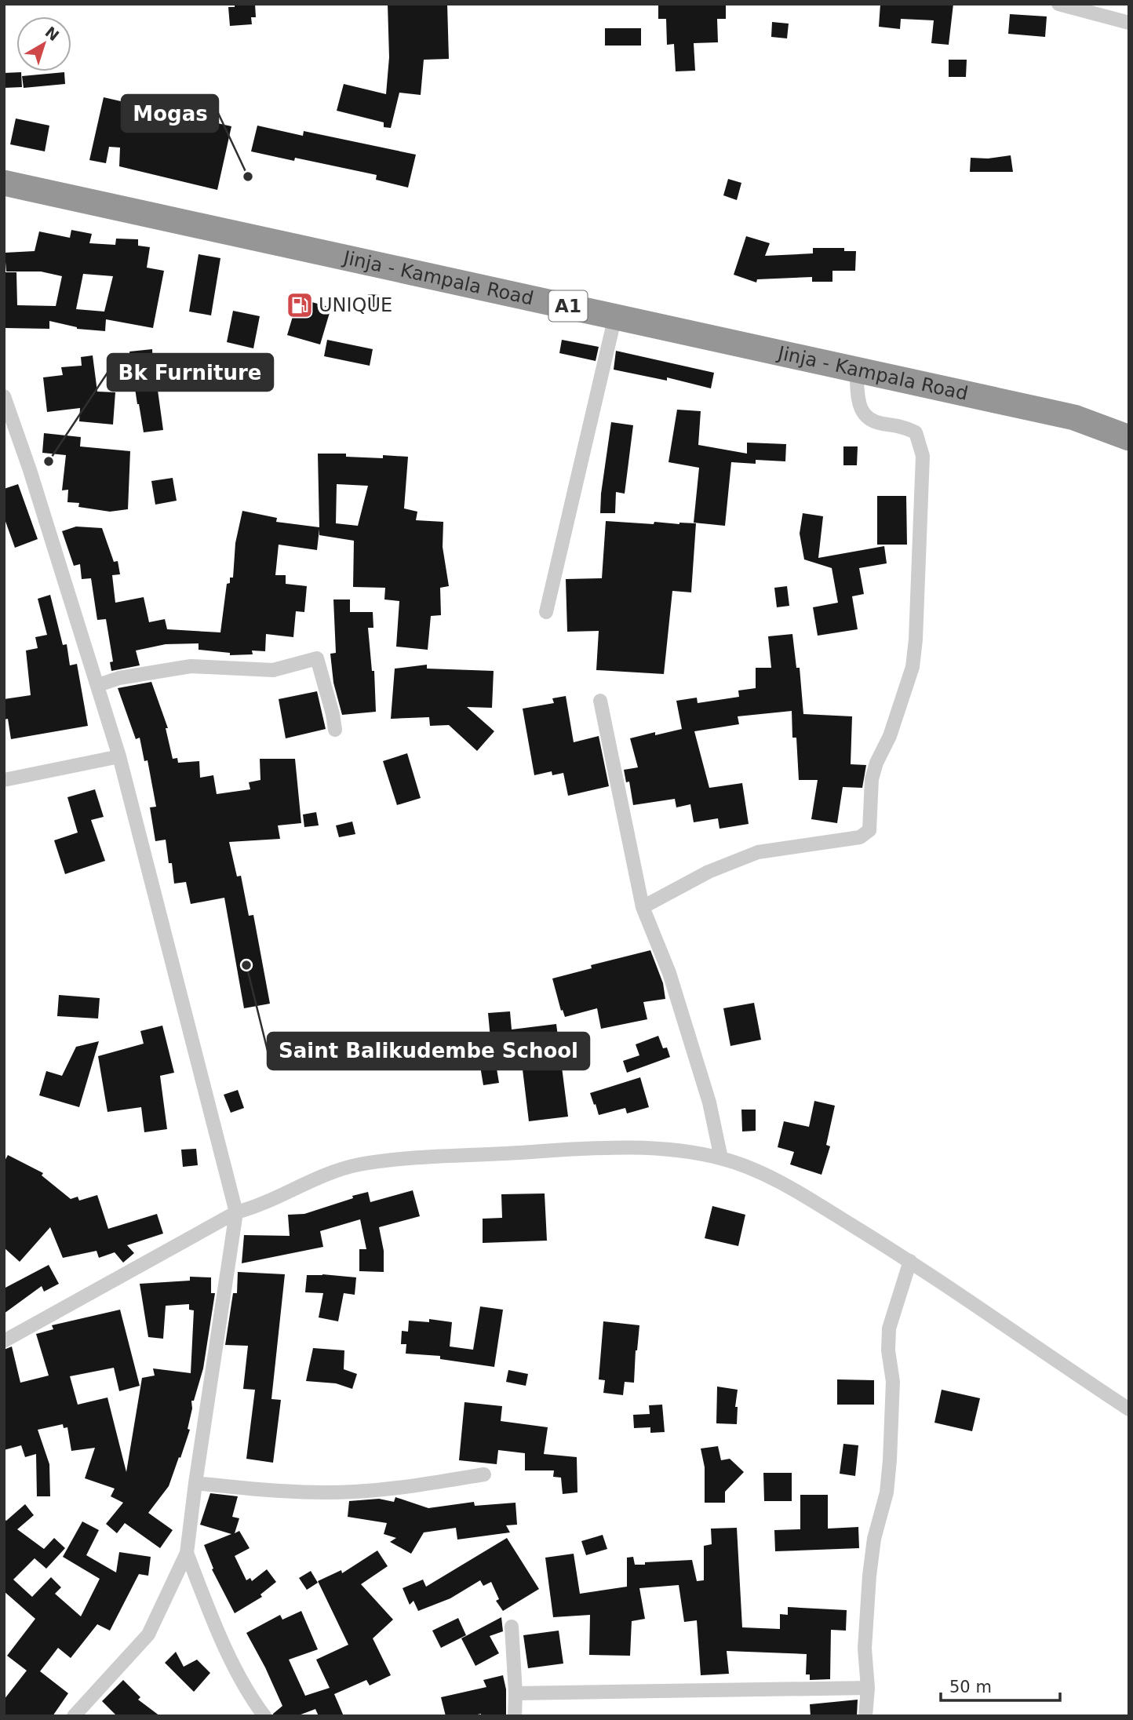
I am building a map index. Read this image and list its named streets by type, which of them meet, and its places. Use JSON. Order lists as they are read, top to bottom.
{
  "streets": {
    "highway": ["Jinja - Kampala Road", "A1"]
  },
  "places": {
    "other": ["Mogas", "Bk Furniture", "Saint Balikudembe School"],
    "fuel station": ["UNIQUE"]
  },
  "scale_bar": "50 m",
  "north": "top right"
}
